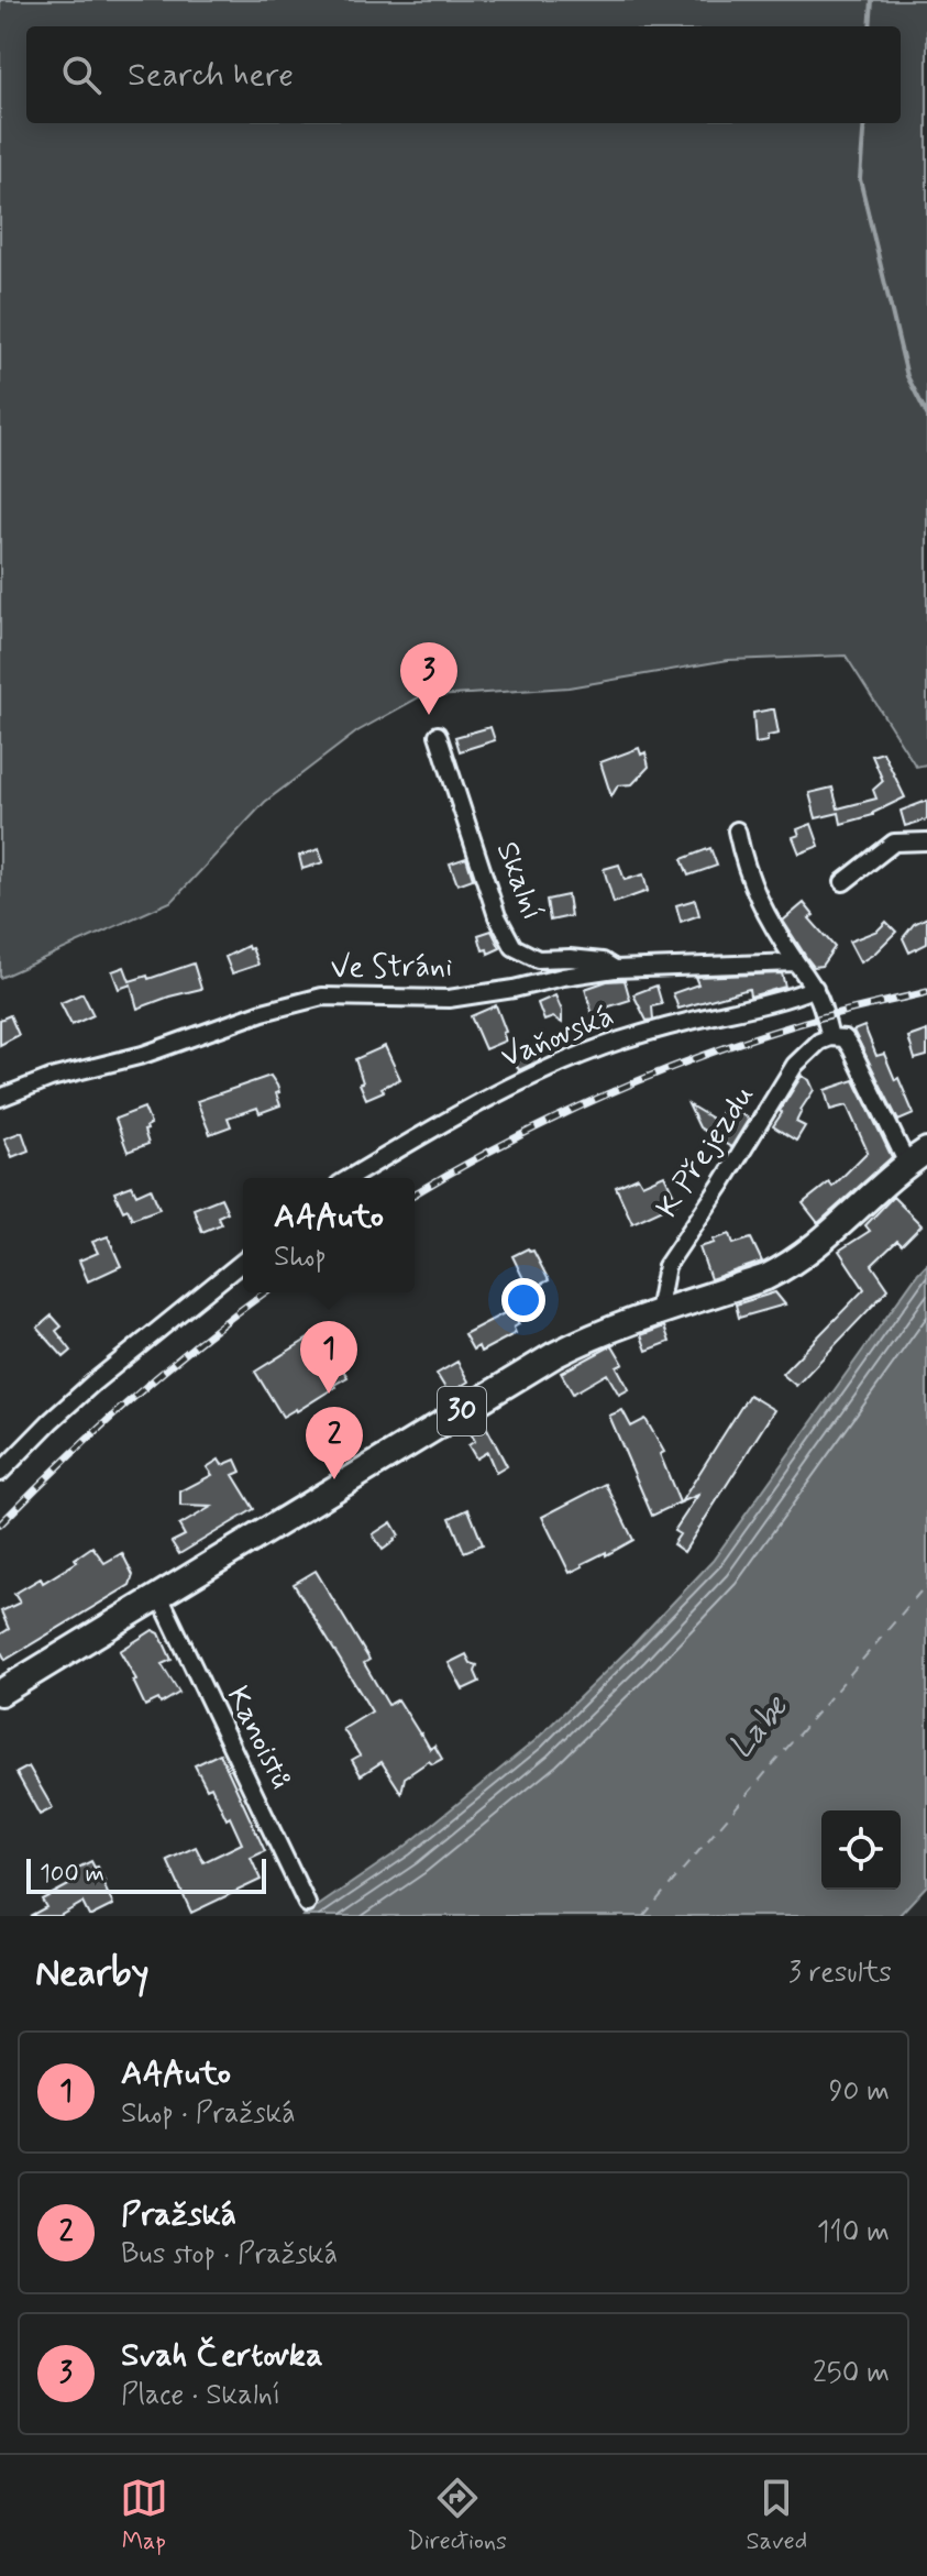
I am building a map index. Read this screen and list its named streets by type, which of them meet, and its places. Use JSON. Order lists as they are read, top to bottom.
{
  "streets": {
    "main road": ["30"],
    "street": [
      "Skalní",
      "Ve Stráni",
      "Vaňovská",
      "K Přejezdu",
      "Kanoistů"
    ]
  },
  "crossings": [
    ["Skalní", "Ve Stráni"],
    ["K Přejezdu", "30"],
    ["30", "Kanoistů"]
  ],
  "water": ["Labe"],
  "scale_bar": "100 m",
  "page": {
    "search": "Search here",
    "pins": ["3", "1", "2"],
    "popup": ["AAAuto", "Shop"],
    "scale": "100 m",
    "heading": ["Nearby", "3 results"],
    "list": [
      {
        "mark": "1",
        "name": "AAAuto",
        "note": "Shop · Pražská",
        "value": "90 m"
      },
      {
        "mark": "2",
        "name": "Pražská",
        "note": "Bus stop · Pražská",
        "value": "110 m"
      },
      {
        "mark": "3",
        "name": "Svah Čertovka",
        "note": "Place · Skalní",
        "value": "250 m"
      }
    ],
    "nav": ["Map", "Directions", "Saved"]
  }
}
